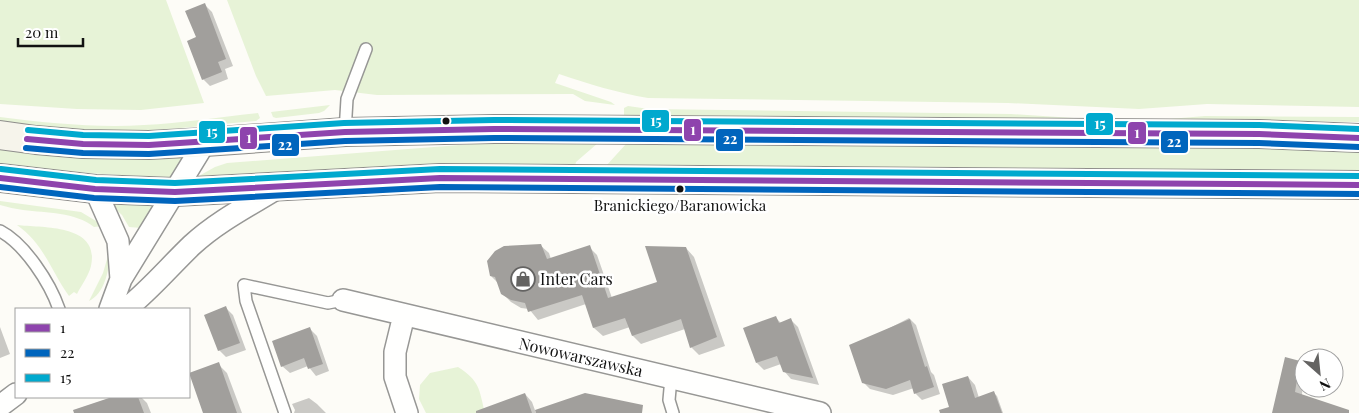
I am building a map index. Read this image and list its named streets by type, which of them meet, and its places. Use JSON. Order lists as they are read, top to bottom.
{
  "streets": {
    "street": ["Nowowarszawska"]
  },
  "places": {
    "other": ["Branickiego/Baranowicka"],
    "shop": ["Inter Cars"]
  },
  "lines": ["transit line 15", "transit line 1", "transit line 22"],
  "legend": ["1", "22", "15"],
  "scale_bar": "20 m",
  "north": "bottom right"
}
